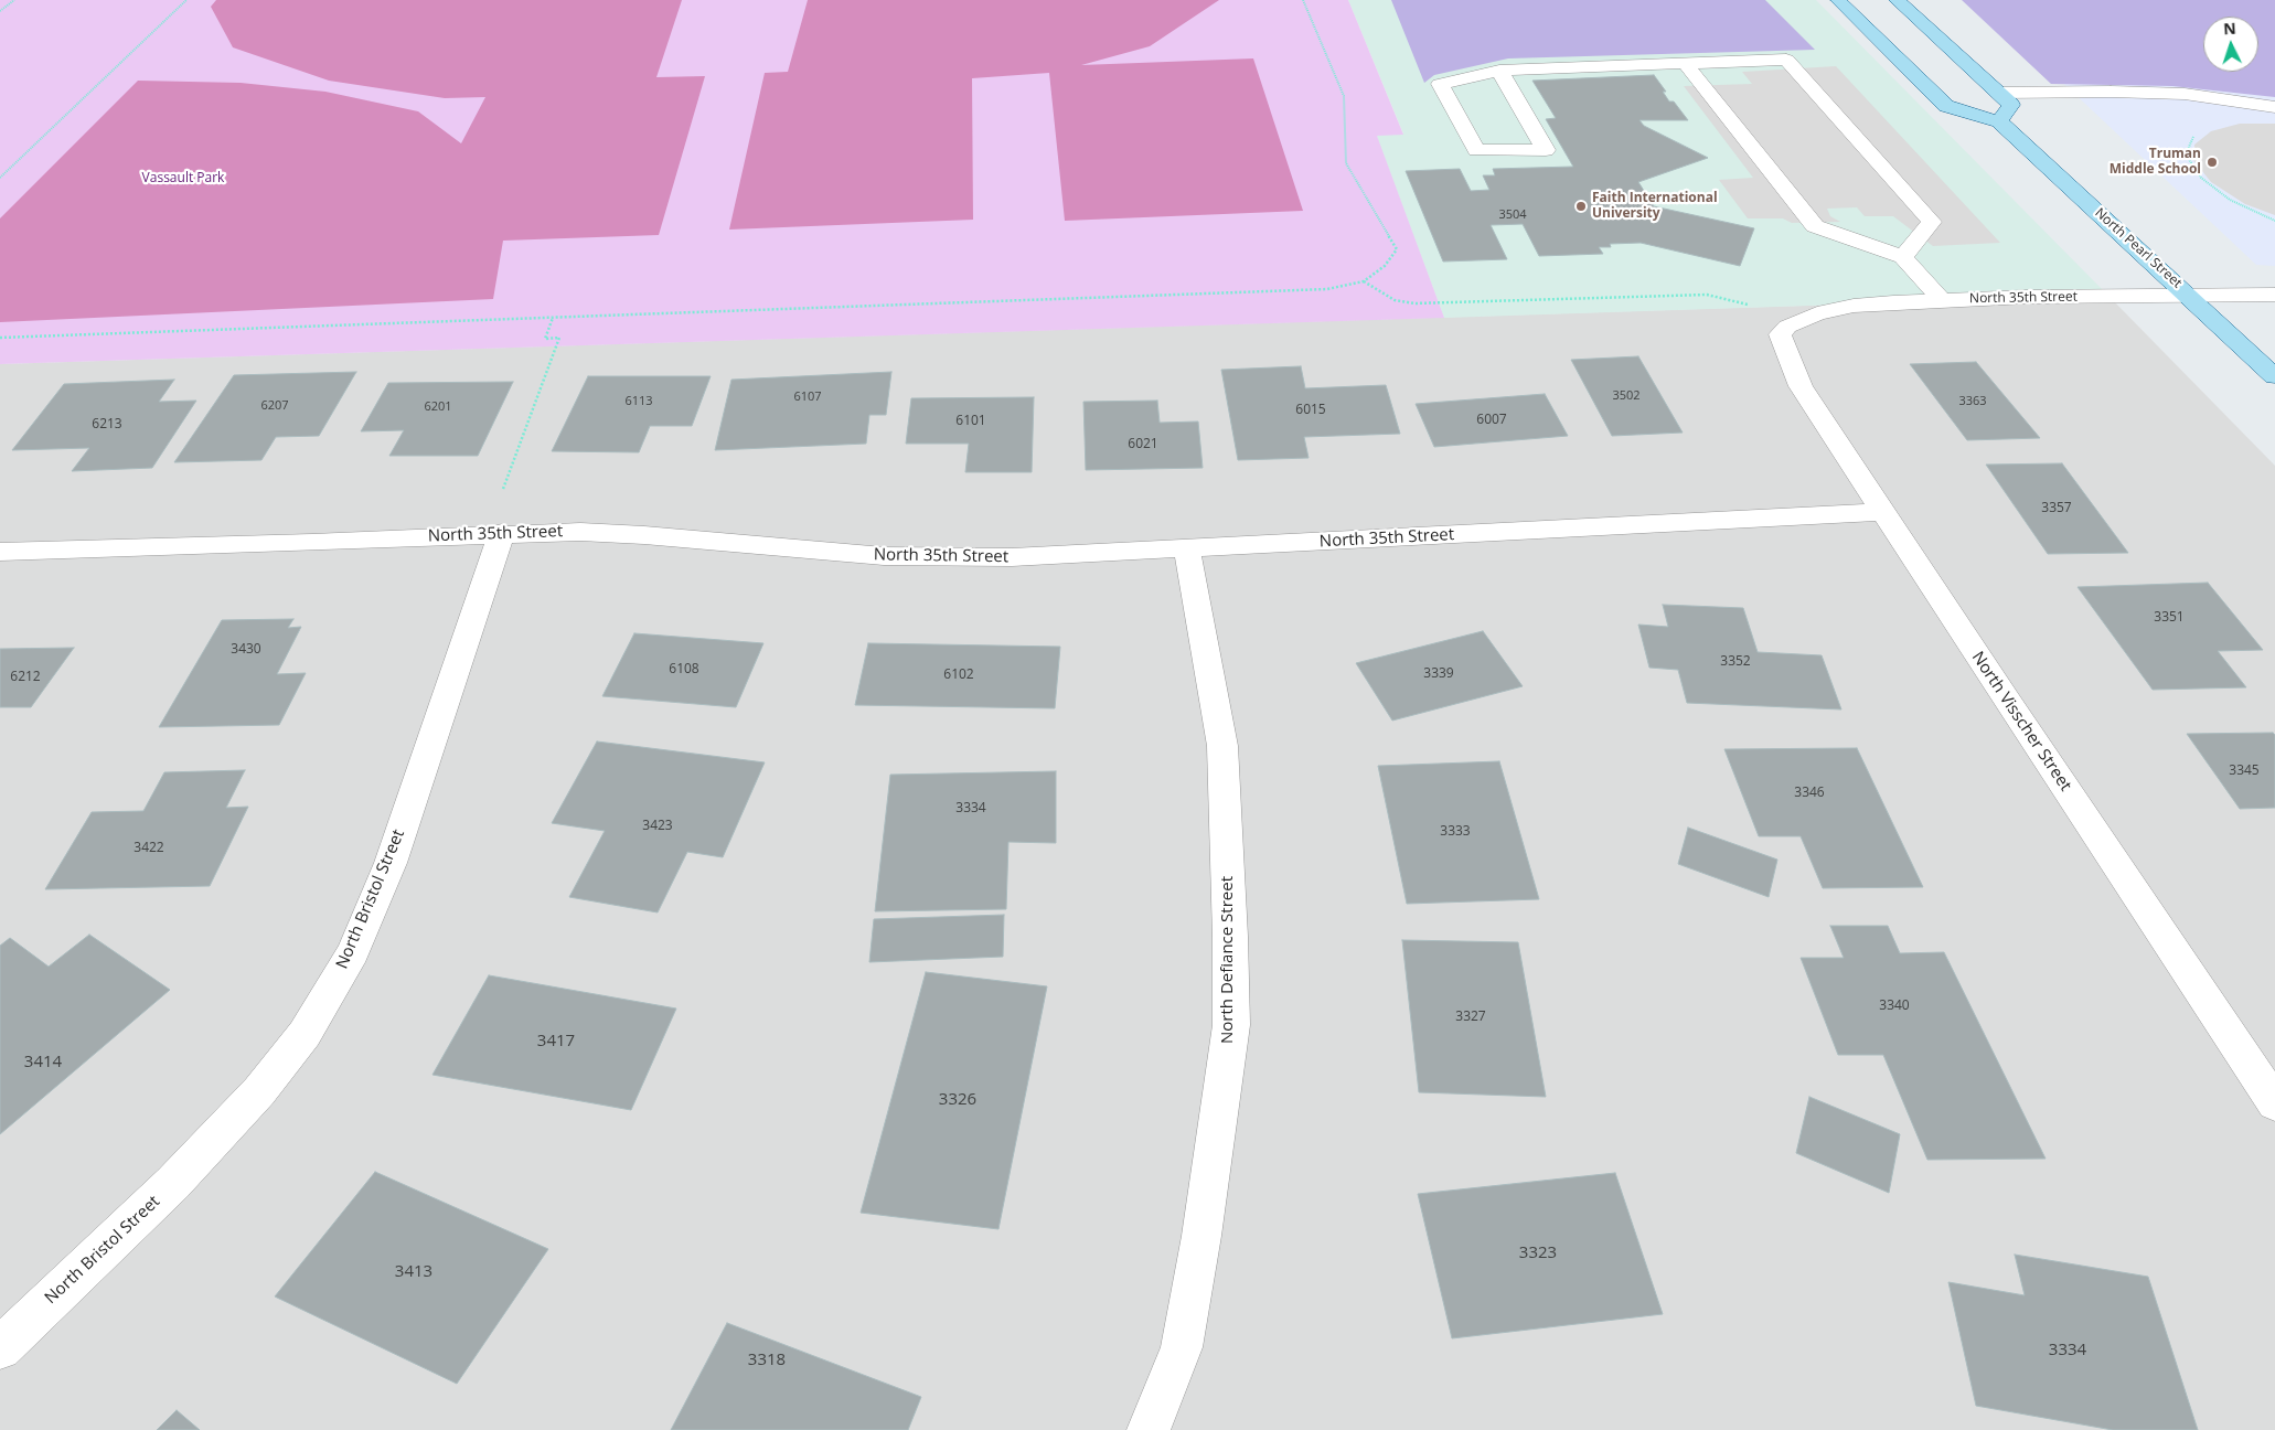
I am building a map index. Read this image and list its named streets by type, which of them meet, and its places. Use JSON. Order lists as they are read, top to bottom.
{
  "streets": {
    "main road": ["North Pearl Street"],
    "street": [
      "North 35th Street",
      "North Visscher Street",
      "North Bristol Street",
      "North Defiance Street"
    ]
  },
  "crossings": [
    ["North Pearl Street", "North 35th Street"],
    ["North 35th Street", "North Visscher Street"],
    ["North 35th Street", "North Bristol Street"],
    ["North 35th Street", "North Defiance Street"]
  ],
  "parks": ["Vassault Park"],
  "places": ["Truman Middle School", "Faith International University"],
  "house_numbers": [
    "3504",
    "3502",
    "6107",
    "6113",
    "3363",
    "6207",
    "6201",
    "6015",
    "6007",
    "6101",
    "6213",
    "6021",
    "3357",
    "3351",
    "3430",
    "3352",
    "6108",
    "3339",
    "6102",
    "6212",
    "3345",
    "3346",
    "3334",
    "3423",
    "3333",
    "3422",
    "3340",
    "3327",
    "3417",
    "3414",
    "3326",
    "3323",
    "3413",
    "3334",
    "3318"
  ],
  "north": "top"
}
